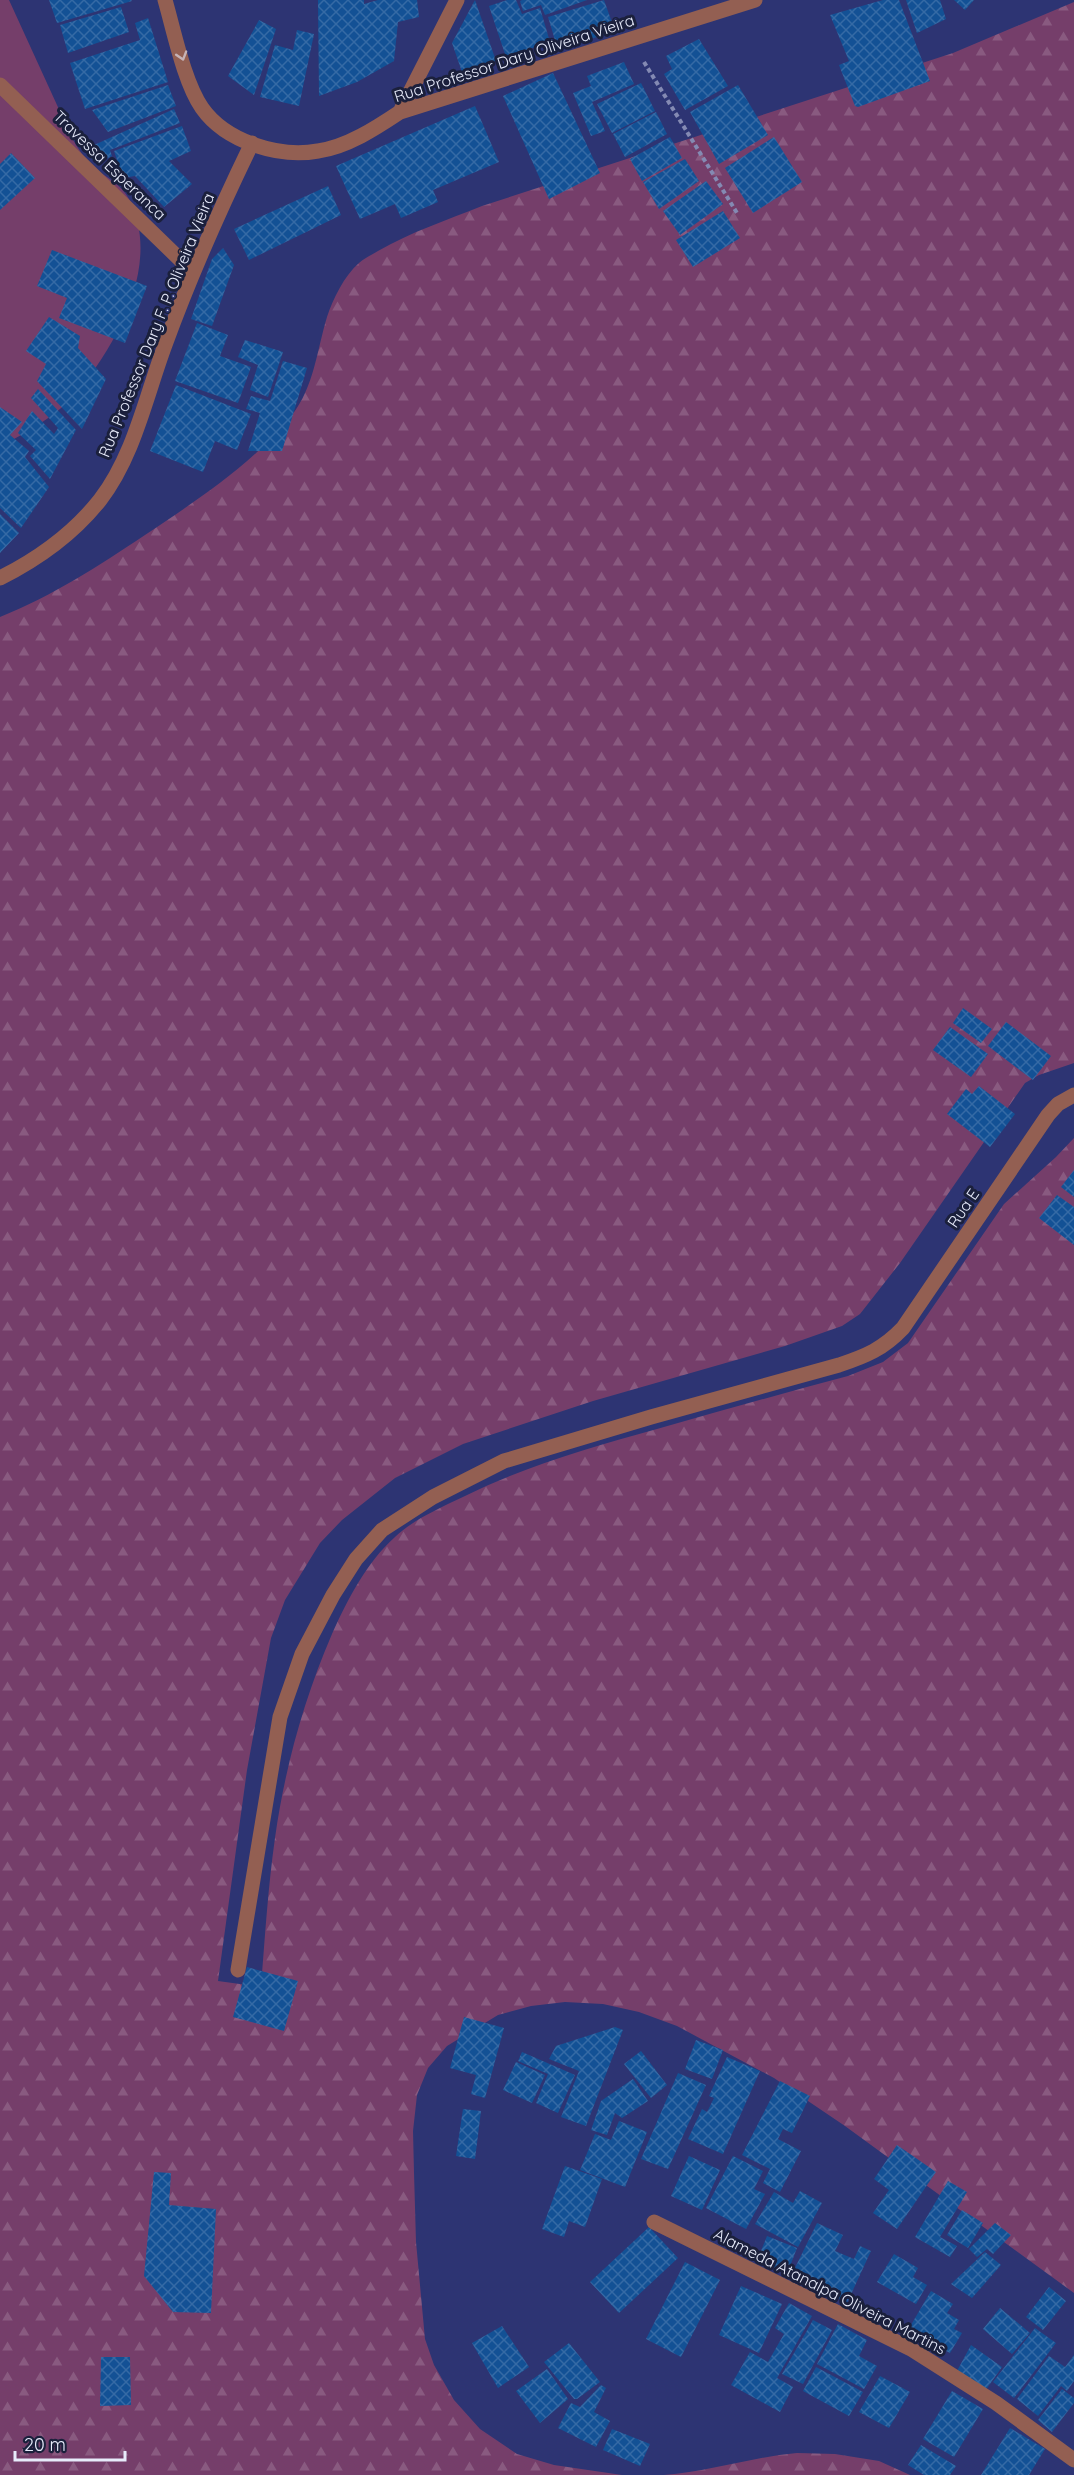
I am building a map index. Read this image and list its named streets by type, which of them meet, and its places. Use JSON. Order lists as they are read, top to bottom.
{
  "streets": {
    "street": [
      "Rua Professor Dary Oliveira Vieira",
      "Travessa Esperanca",
      "Rua Professor Dary F. P. Oliveira Vieira",
      "Rua E",
      "Alameda Atanalpa Oliveira Martins"
    ]
  },
  "crossings": [
    ["Rua Professor Dary Oliveira Vieira", "Rua Professor Dary F. P. Oliveira Vieira"],
    ["Travessa Esperanca", "Rua Professor Dary F. P. Oliveira Vieira"]
  ],
  "scale_bar": "20 m"
}
